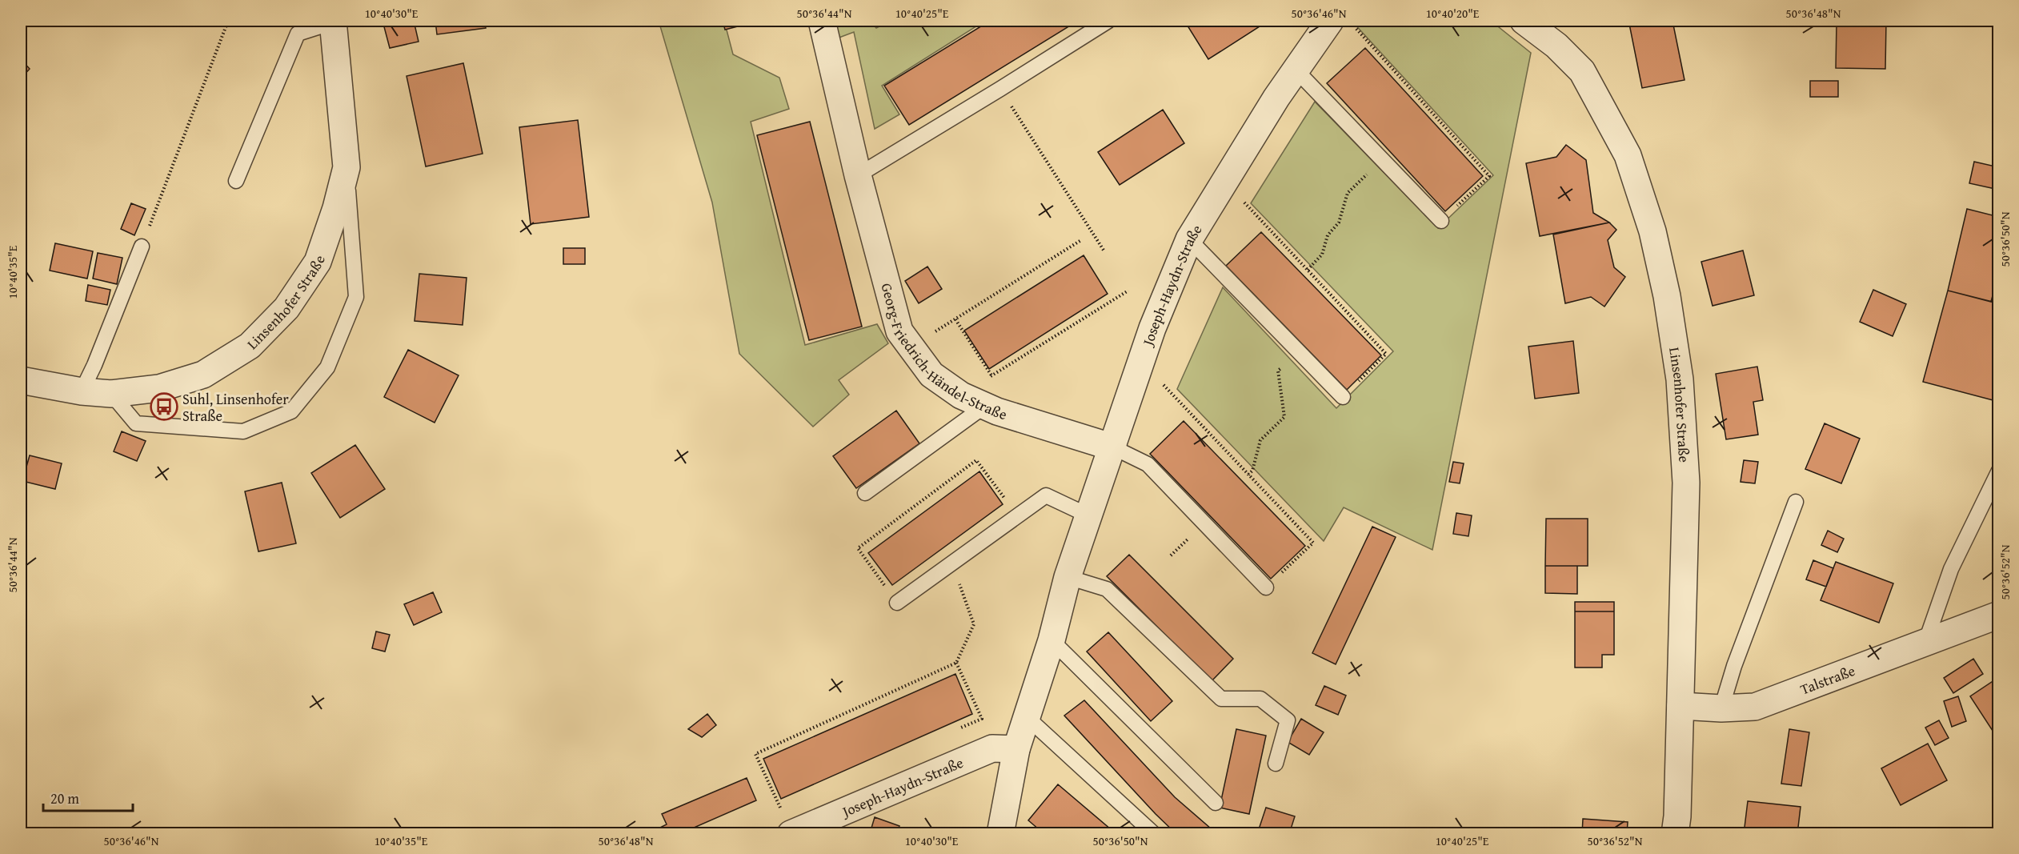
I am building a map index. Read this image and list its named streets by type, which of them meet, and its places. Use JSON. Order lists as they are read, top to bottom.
{
  "streets": {
    "street": [
      "Joseph-Haydn-Straße",
      "Linsenhofer Straße",
      "Georg-Friedrich-Händel-Straße",
      "Talstraße"
    ]
  },
  "crossings": [
    ["Joseph-Haydn-Straße", "Georg-Friedrich-Händel-Straße"],
    ["Linsenhofer Straße", "Talstraße"]
  ],
  "places": {
    "bus stop": ["Suhl, Linsenhofer Straße"]
  },
  "scale_bar": "20 m",
  "coordinates": [
    "10°40'30\"E",
    "50°36'44\"N",
    "10°40'25\"E",
    "50°36'46\"N",
    "10°40'20\"E",
    "50°36'48\"N",
    "50°36'50\"N",
    "10°40'35\"E",
    "50°36'52\"N"
  ]
}
